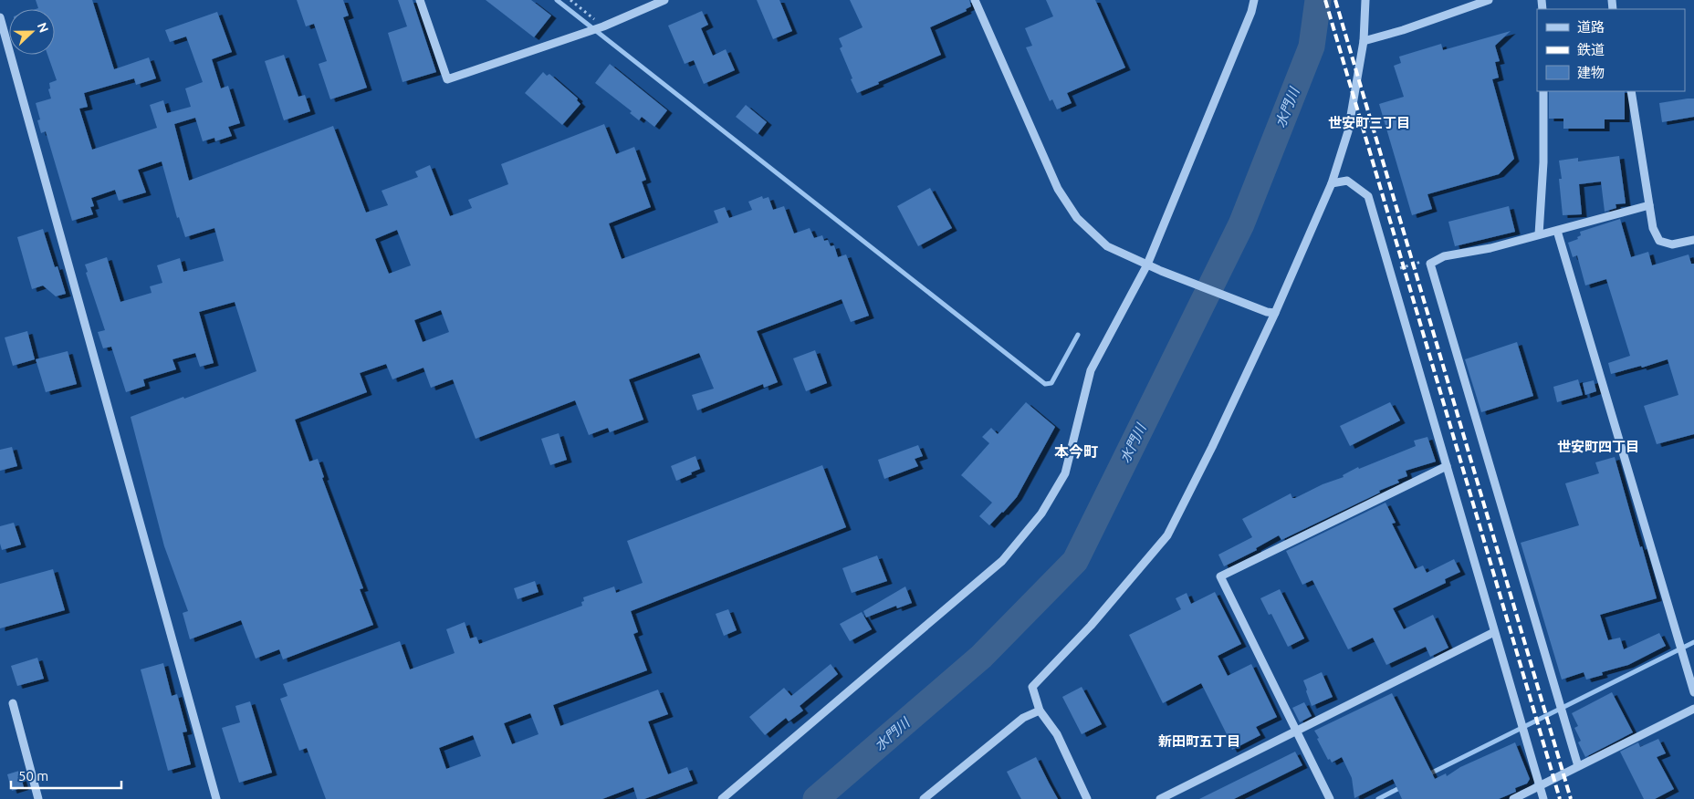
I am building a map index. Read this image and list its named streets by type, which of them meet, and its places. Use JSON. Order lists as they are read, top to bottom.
{
  "districts": [
    "世安町三丁目",
    "世安町四丁目",
    "本今町",
    "新田町五丁目"
  ],
  "water": ["水門川"],
  "legend": ["道路", "鉄道", "建物"],
  "scale_bar": "50 m",
  "north": "right"
}
